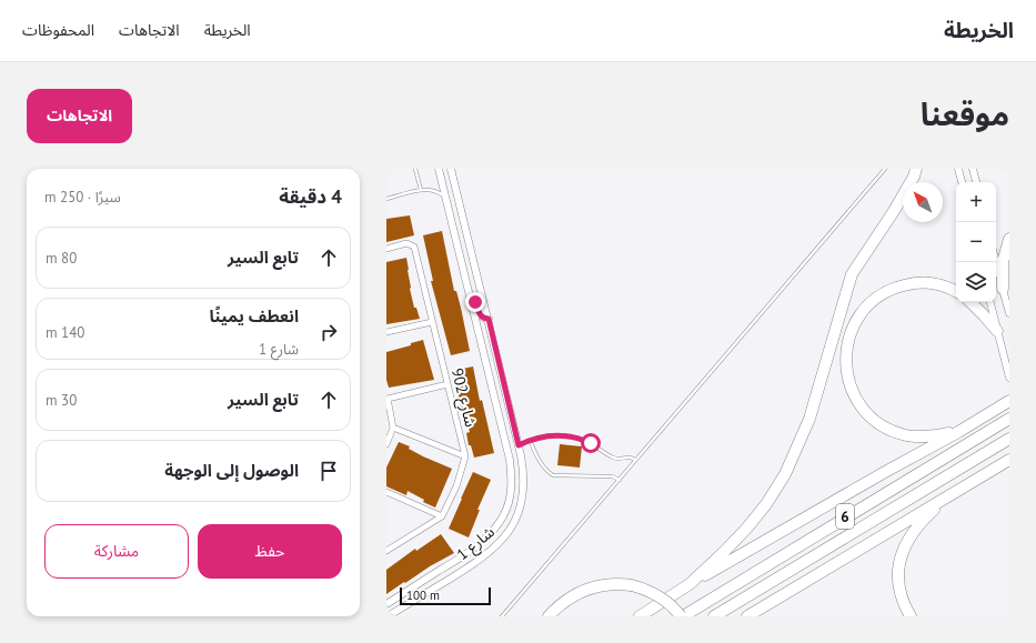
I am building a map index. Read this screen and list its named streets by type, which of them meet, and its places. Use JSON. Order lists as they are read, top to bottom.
{
  "streets": {
    "highway": ["6"],
    "street": ["شارع 902", "شارع 1"]
  },
  "scale_bar": "100 m",
  "north": "top left",
  "page": {
    "header": "الخريطة",
    "nav": ["الخريطة", "الاتجاهات", "المحفوظات"],
    "title": "موقعنا",
    "buttons": [
      "الاتجاهات",
      ["حفظ", "مشاركة"]
    ],
    "heading": ["4 دقيقة", "سيرًا · 250 m"],
    "map_buttons": ["+", "−"],
    "list": [
      ["تابع السير", "80 m"],
      ["انعطف يمينًا", "شارع 1", "140 m"],
      ["تابع السير", "30 m"],
      "الوصول إلى الوجهة"
    ],
    "scale": "100 m"
  }
}
